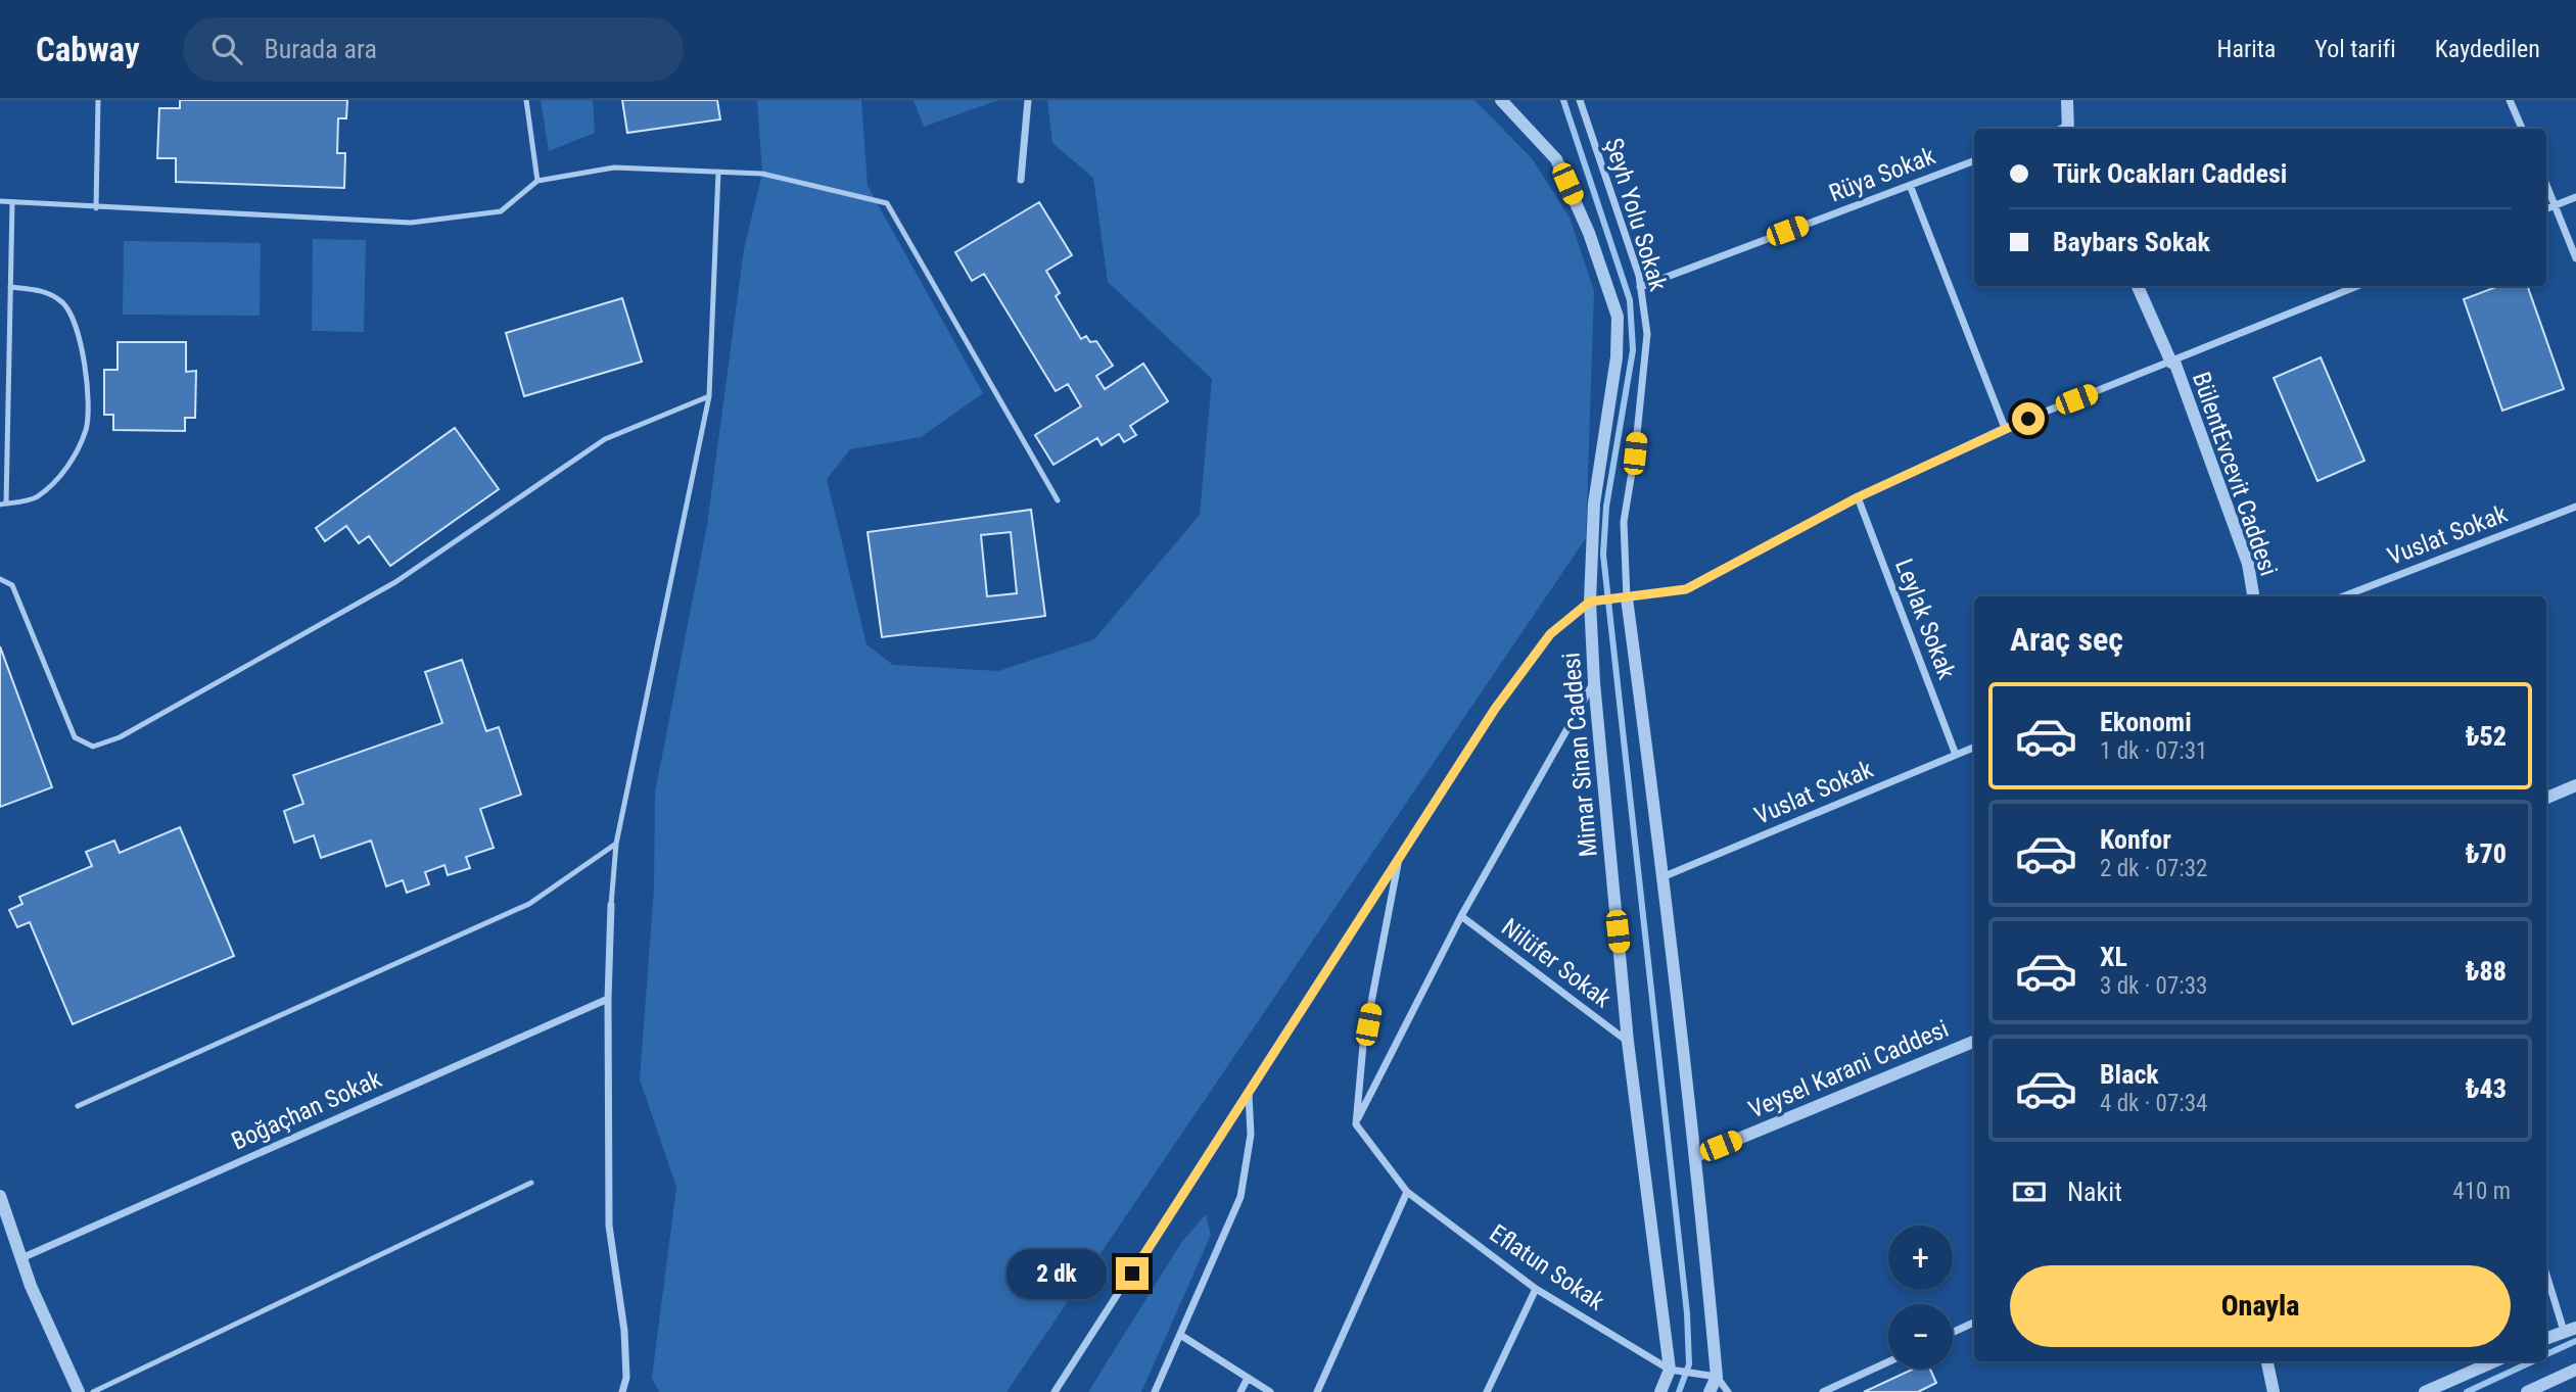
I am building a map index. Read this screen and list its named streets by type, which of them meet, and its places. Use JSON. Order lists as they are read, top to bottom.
{
  "streets": {
    "street": [
      "Rüya Sokak",
      "Şeyh Yolu Sokak",
      "BülentEvcevit Caddesi",
      "Vuslat Sokak",
      "Leylak Sokak",
      "Mimar Sinan Caddesi",
      "Nilüfer Sokak",
      "Veysel Karani Caddesi",
      "Boğaçhan Sokak",
      "Eflatun Sokak"
    ]
  },
  "crossings": [
    ["Rüya Sokak", "Şeyh Yolu Sokak"],
    ["Vuslat Sokak", "Leylak Sokak"],
    ["Mimar Sinan Caddesi", "Nilüfer Sokak"],
    ["Mimar Sinan Caddesi", "Eflatun Sokak"]
  ],
  "page": {
    "header": "Cabway",
    "search": "Burada ara",
    "nav": ["Harita", "Yol tarifi", "Kaydedilen"],
    "banner": ["Türk Ocakları Caddesi", "Baybars Sokak"],
    "heading": "Araç seç",
    "list": [
      {
        "name": "Ekonomi",
        "note": "1 dk · 07:31",
        "value": "₺52"
      },
      {
        "name": "Konfor",
        "note": "2 dk · 07:32",
        "value": "₺70"
      },
      {
        "name": "XL",
        "note": "3 dk · 07:33",
        "value": "₺88"
      },
      {
        "name": "Black",
        "note": "4 dk · 07:34",
        "value": "₺43"
      }
    ],
    "pay": ["Nakit", "410 m"],
    "map_buttons": ["+", "−"],
    "bubble": "2 dk",
    "buttons": "Onayla"
  }
}
